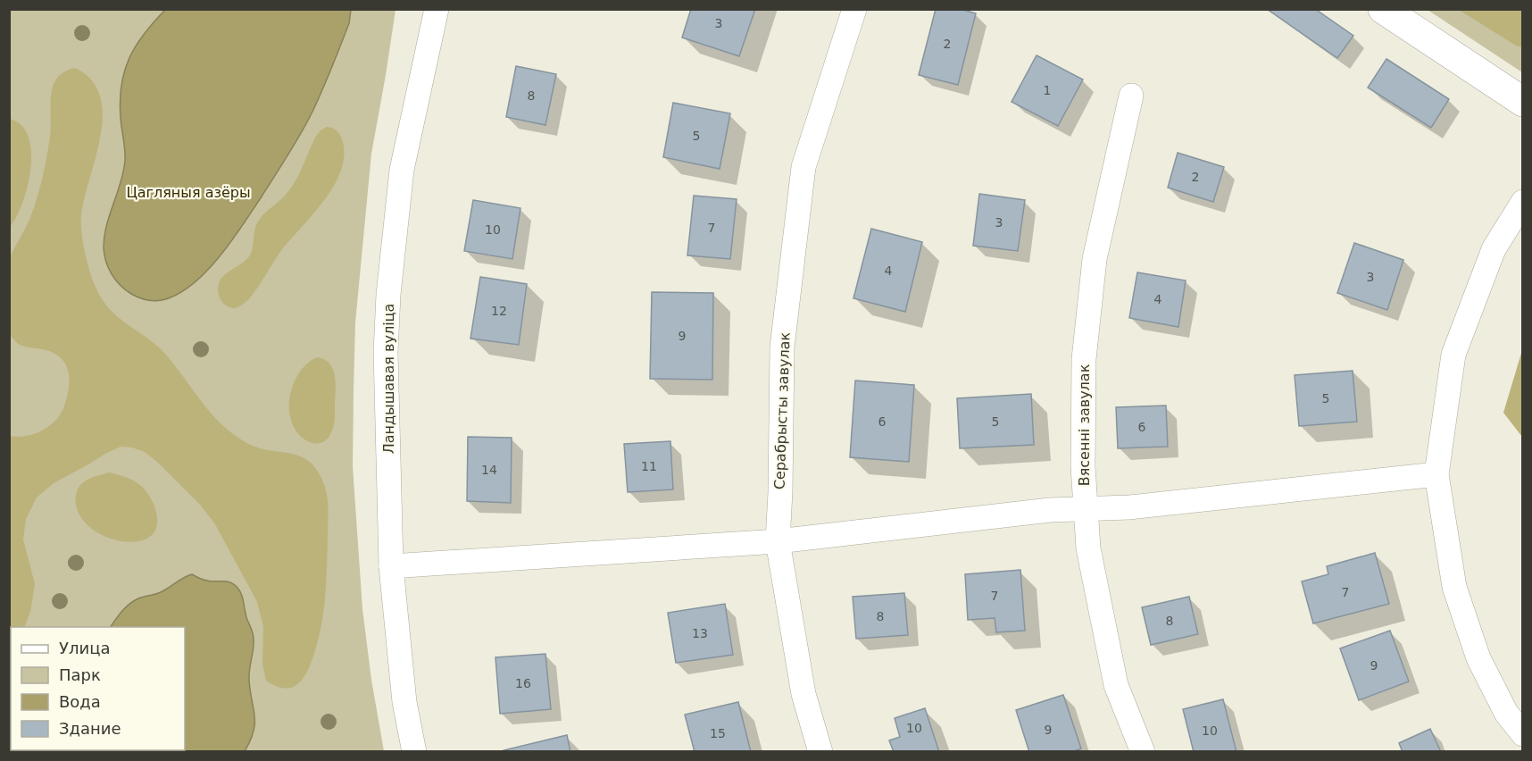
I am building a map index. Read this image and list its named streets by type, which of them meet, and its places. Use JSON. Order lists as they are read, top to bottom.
{
  "streets": {
    "street": ["Ландышавая вуліца", "Серабрысты завулак", "Вясенні завулак"]
  },
  "parks": ["Цагляныя азёры"],
  "house_numbers": [
    "3",
    "2",
    "1",
    "8",
    "5",
    "2",
    "3",
    "7",
    "10",
    "4",
    "3",
    "4",
    "12",
    "9",
    "5",
    "6",
    "5",
    "6",
    "11",
    "14",
    "7",
    "7",
    "8",
    "8",
    "13",
    "9",
    "16",
    "10",
    "9",
    "10",
    "15"
  ],
  "legend": [
    "Улица",
    "Парк",
    "Вода",
    "Здание"
  ]
}
